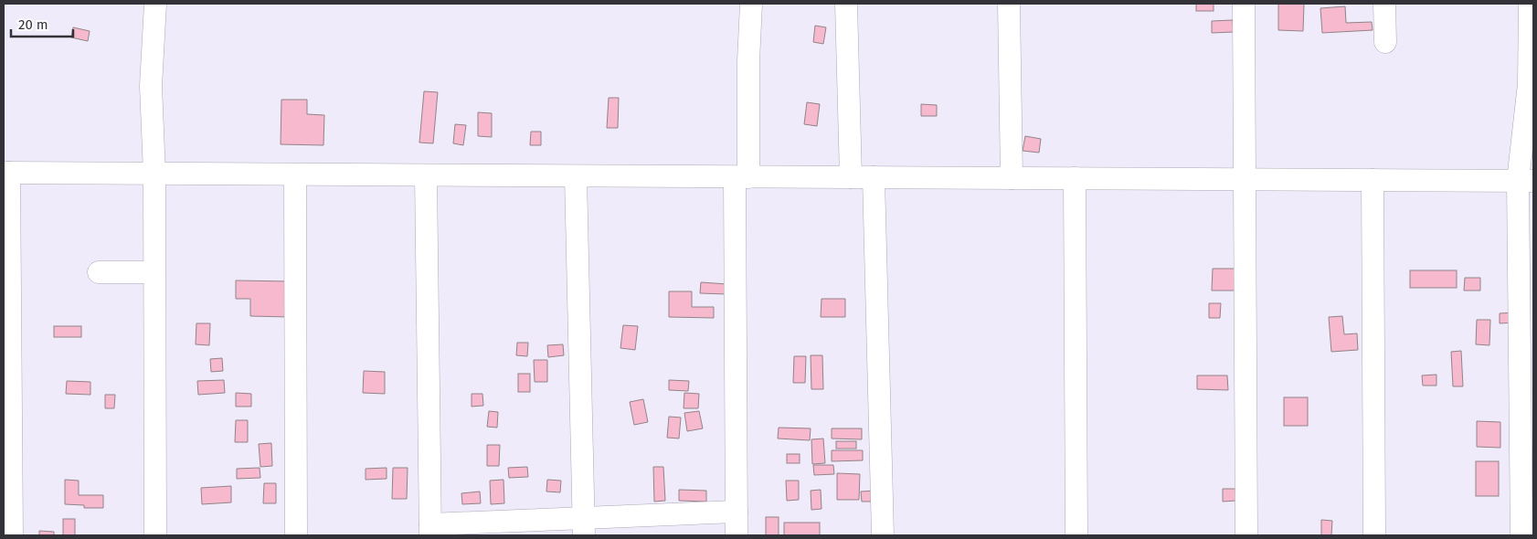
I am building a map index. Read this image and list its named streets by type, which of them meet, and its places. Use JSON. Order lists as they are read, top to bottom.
{
  "scale_bar": "20 m"
}
